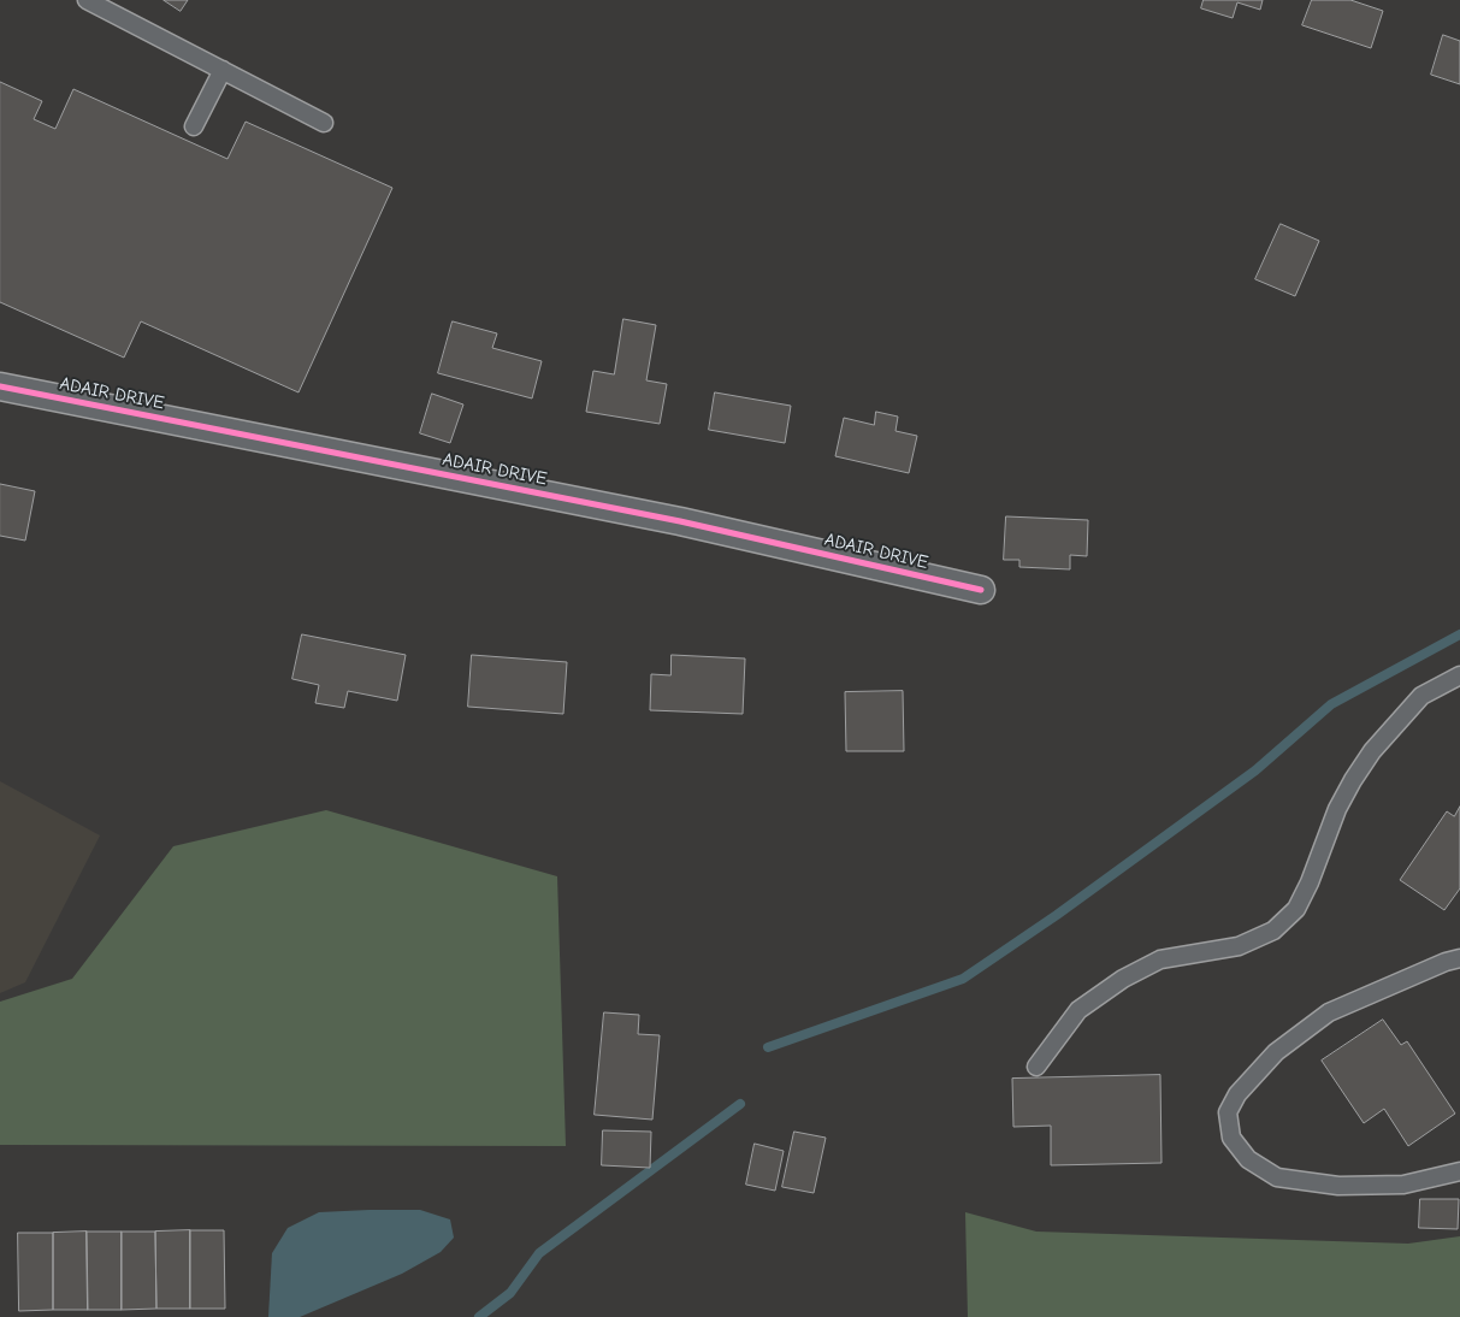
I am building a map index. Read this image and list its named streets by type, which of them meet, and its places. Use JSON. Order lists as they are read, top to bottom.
{
  "streets": {
    "street": ["ADAIR DRIVE"]
  }
}
